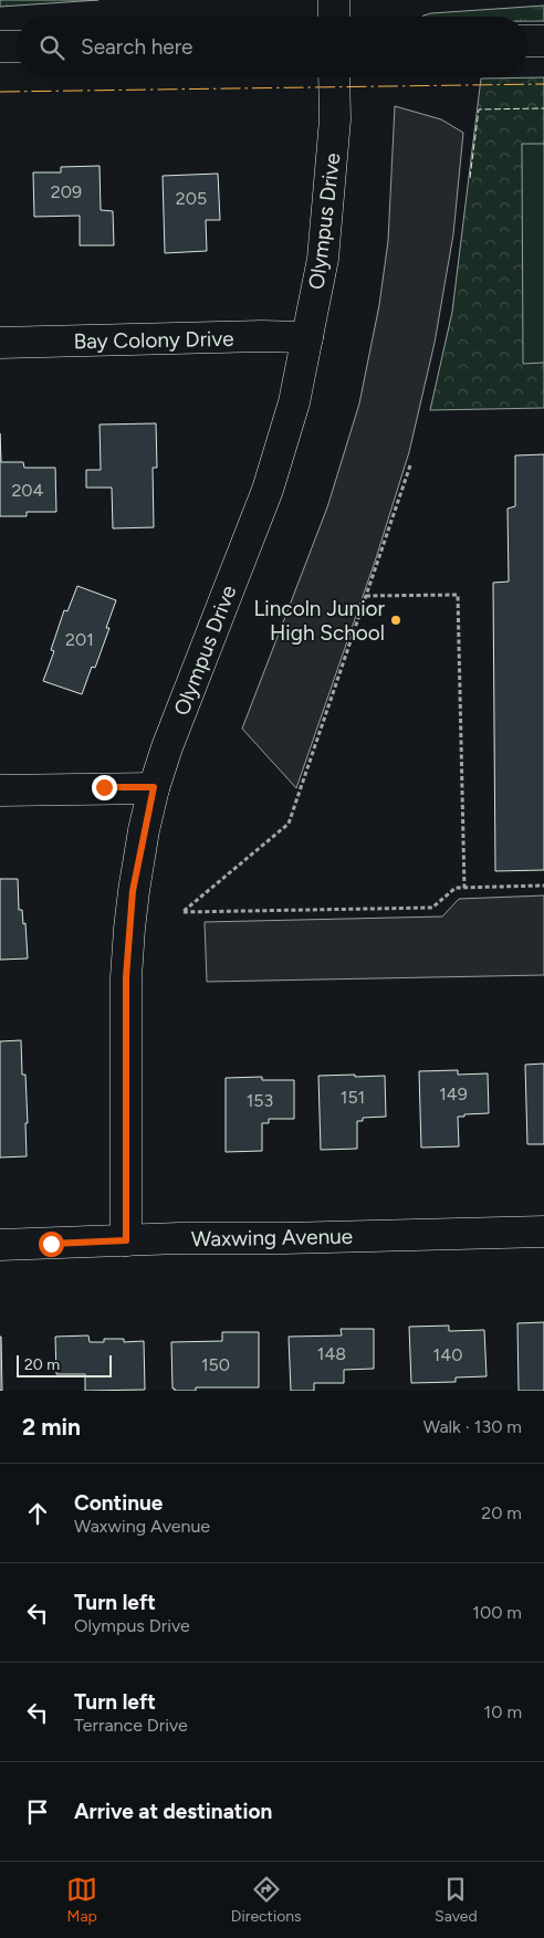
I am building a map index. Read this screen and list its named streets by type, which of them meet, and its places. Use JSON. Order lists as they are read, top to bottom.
{
  "streets": {
    "street": ["Olympus Drive", "Bay Colony Drive", "Waxwing Avenue"]
  },
  "crossings": [
    ["Olympus Drive", "Bay Colony Drive"],
    ["Olympus Drive", "Waxwing Avenue"]
  ],
  "places": ["Lincoln Junior High School"],
  "house_numbers": [
    "209",
    "205",
    "204",
    "201",
    "149",
    "151",
    "153",
    "148",
    "140",
    "150"
  ],
  "scale_bar": "20 m",
  "page": {
    "search": "Search here",
    "scale": "20 m",
    "heading": ["2 min", "Walk · 130 m"],
    "list": [
      ["Continue", "Waxwing Avenue", "20 m"],
      ["Turn left", "Olympus Drive", "100 m"],
      ["Turn left", "Terrance Drive", "10 m"],
      "Arrive at destination"
    ],
    "nav": ["Map", "Directions", "Saved"]
  }
}
